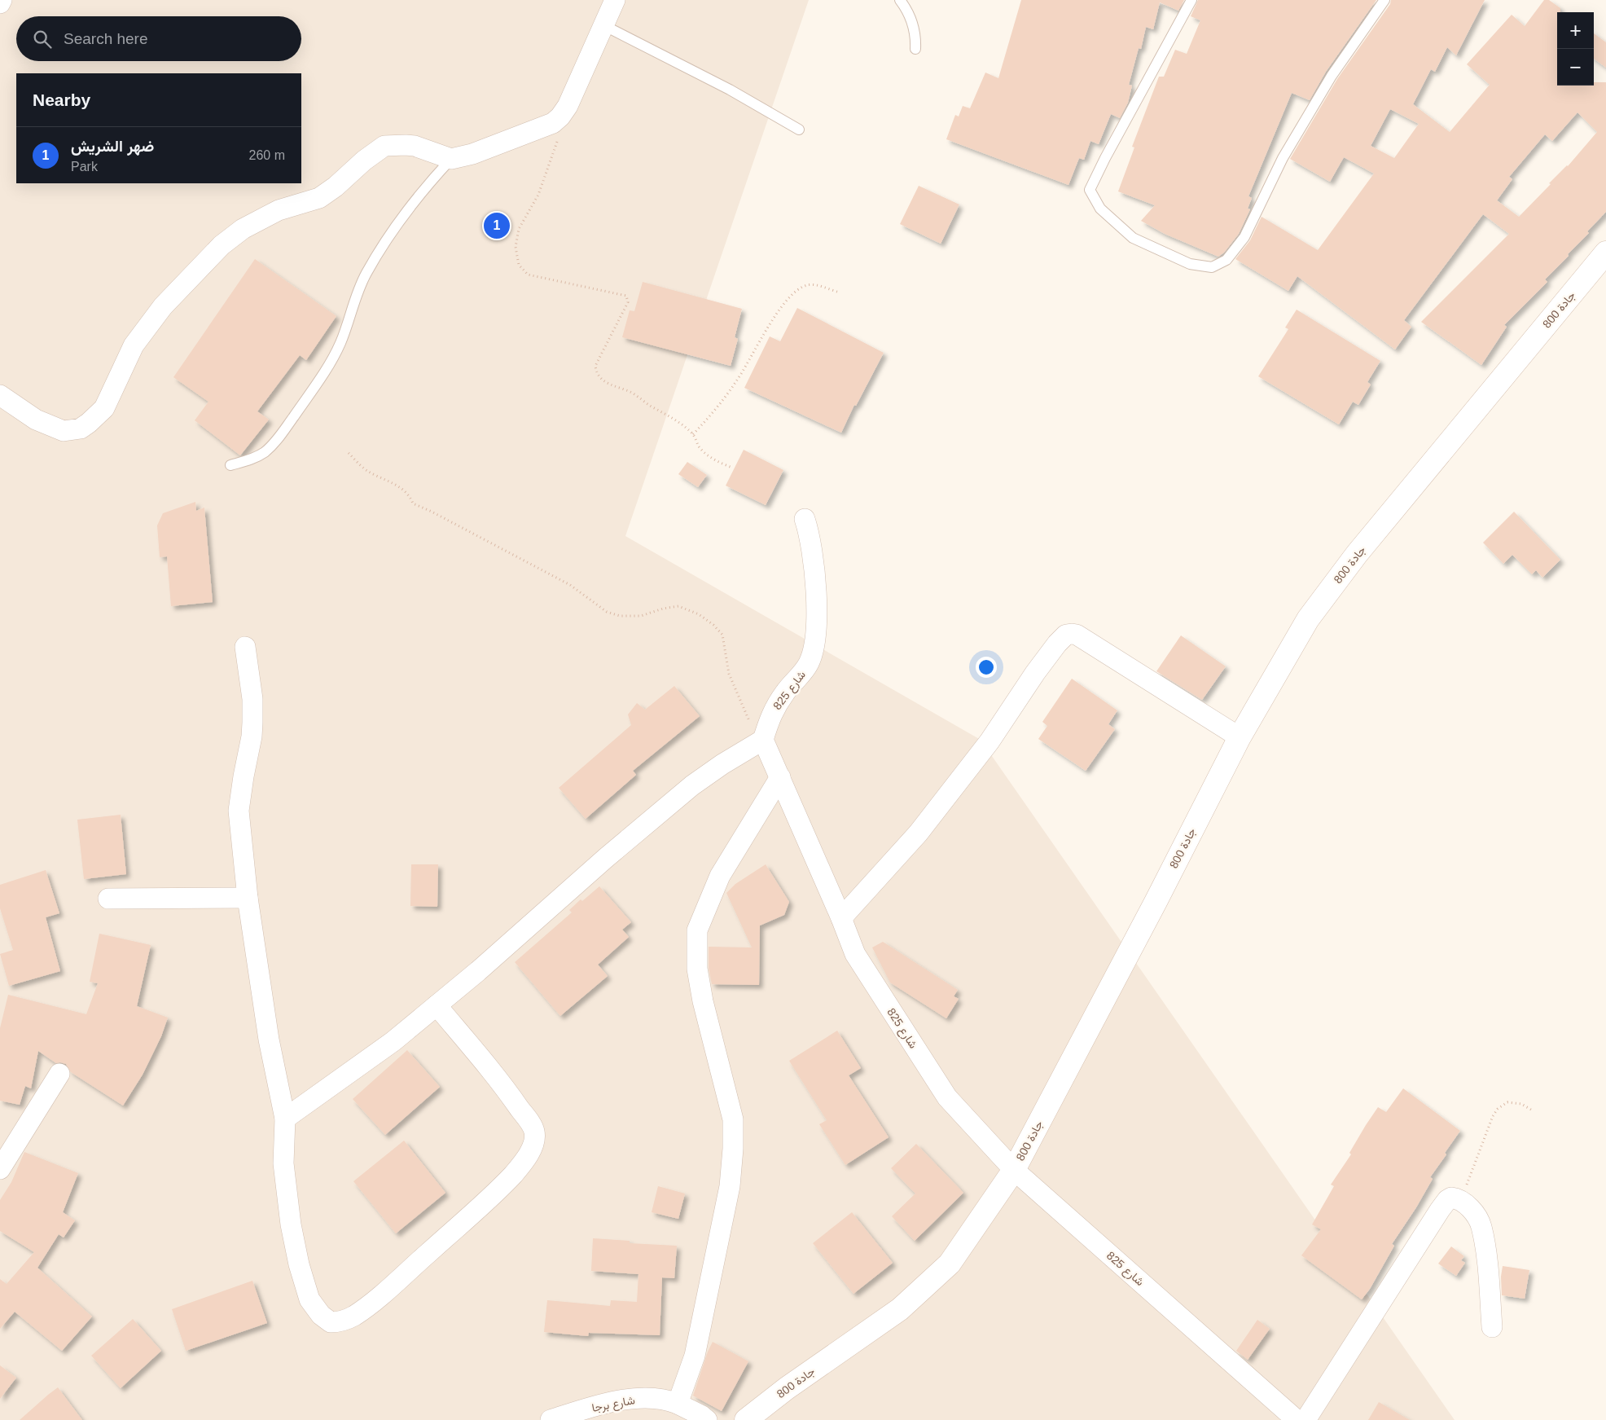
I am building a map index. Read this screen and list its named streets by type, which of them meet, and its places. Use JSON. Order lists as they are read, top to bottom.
{
  "streets": {
    "main road": ["جادة 800"],
    "street": ["شارع 825", "شارع برجا"]
  },
  "crossings": [
    ["جادة 800", "شارع 825"]
  ],
  "page": {
    "map_buttons": ["+", "−"],
    "search": "Search here",
    "heading": "Nearby",
    "list": [
      {
        "mark": "1",
        "name": "ضهر الشريش",
        "note": "Park",
        "value": "260 m"
      }
    ],
    "pins": "1"
  }
}
